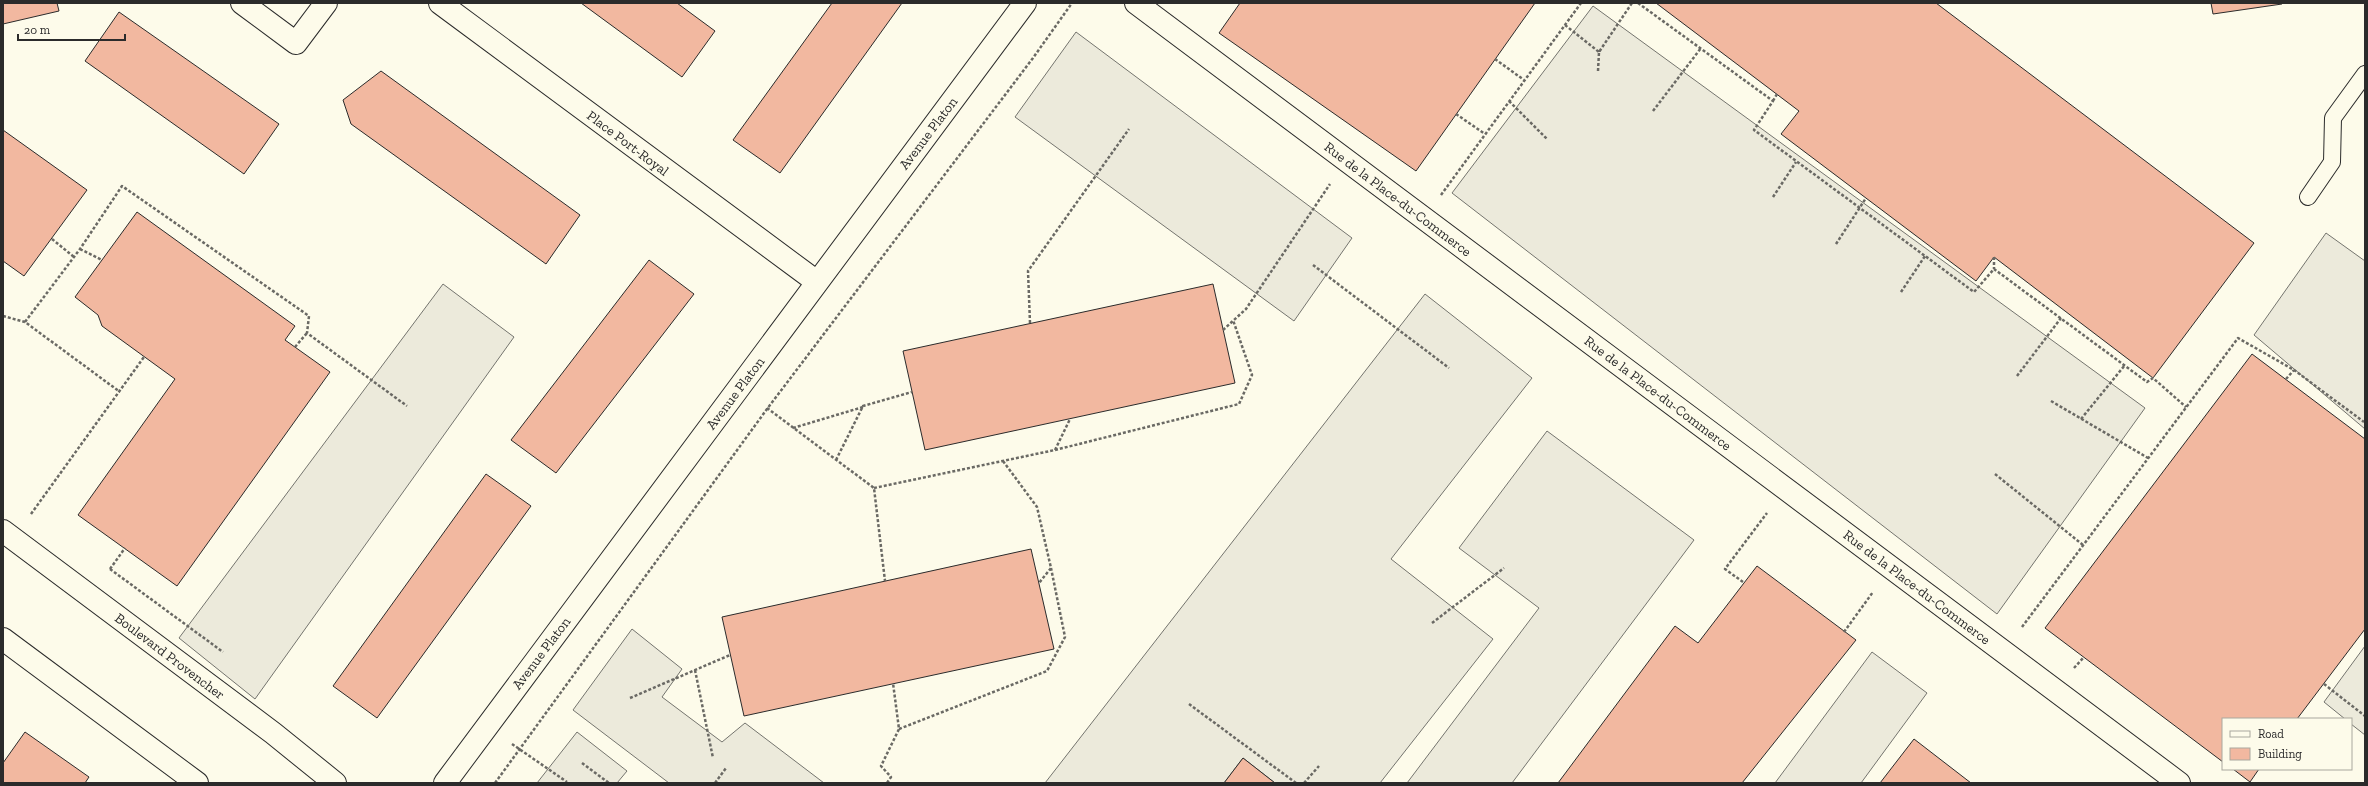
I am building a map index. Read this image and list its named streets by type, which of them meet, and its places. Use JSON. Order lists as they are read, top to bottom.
{
  "streets": {
    "street": [
      "Avenue Platon",
      "Place Port-Royal",
      "Rue de la Place-du-Commerce",
      "Boulevard Provencher"
    ]
  },
  "crossings": [
    ["Avenue Platon", "Place Port-Royal"]
  ],
  "legend": ["Road", "Building"],
  "scale_bar": "20 m"
}
